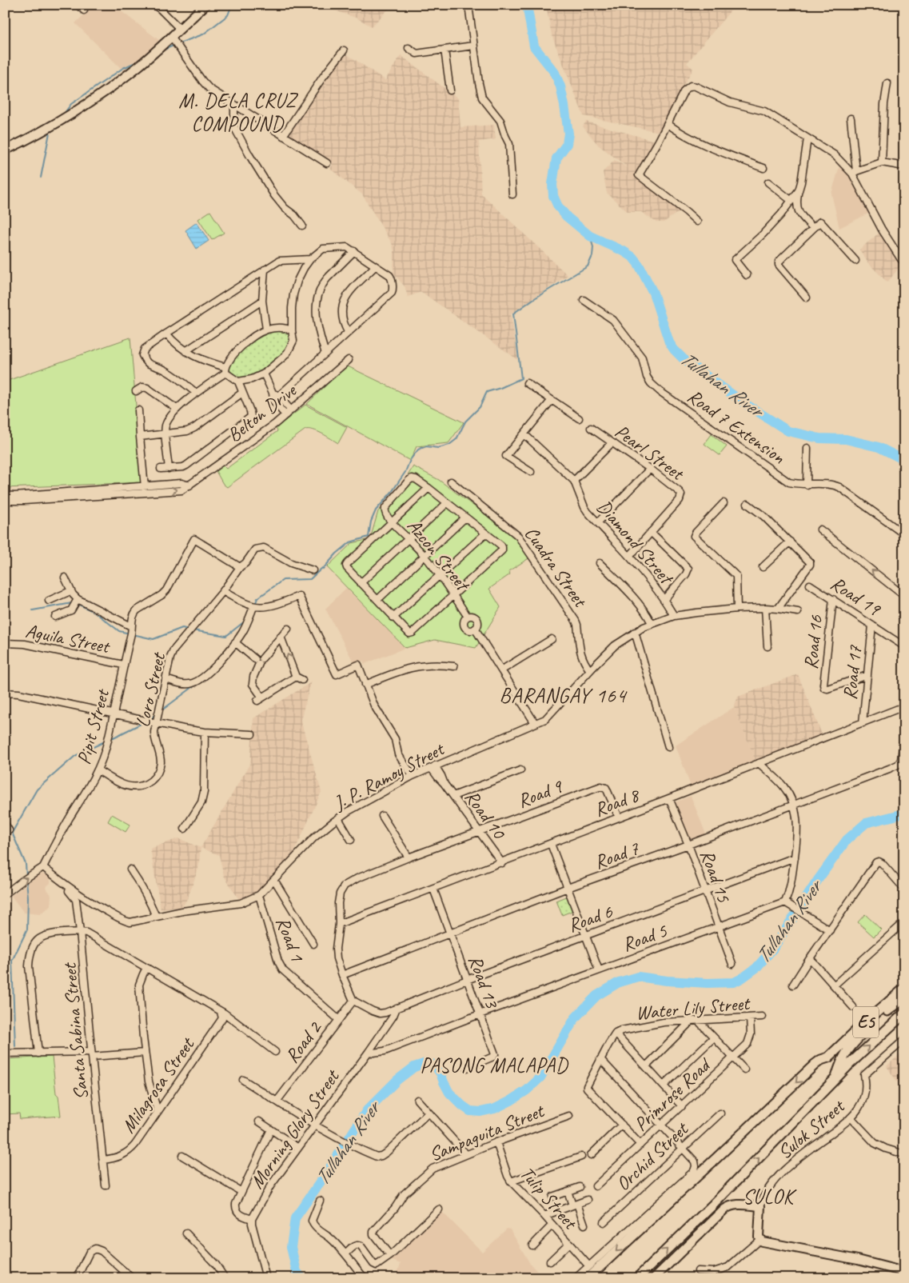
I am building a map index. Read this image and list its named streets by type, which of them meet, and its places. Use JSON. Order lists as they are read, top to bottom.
{
  "streets": {
    "highway": ["E5"],
    "street": [
      "Belton Drive",
      "Road 7 Extension",
      "Pearl Street",
      "Diamond Street",
      "Azcon Street",
      "Cuadra Street",
      "Road 19",
      "Aguila Street",
      "Road 16",
      "Road 17",
      "Loro Street",
      "Pipit Street",
      "J. P. Ramoy Street",
      "Road 9",
      "Road 8",
      "Road 10",
      "Road 7",
      "Road 15",
      "Road 6",
      "Road 5",
      "Road 1",
      "Road 13",
      "Water Lily Street",
      "Santa Sabina Street",
      "Road 2",
      "Milagrosa Street",
      "Primrose Road",
      "Morning Glory Street",
      "Sulok Street",
      "Sampaguita Street",
      "Orchid Street",
      "Tulip Street"
    ]
  },
  "crossings": [
    ["Pearl Street", "Diamond Street"],
    ["Diamond Street", "J. P. Ramoy Street"],
    ["Azcon Street", "J. P. Ramoy Street"],
    ["Cuadra Street", "J. P. Ramoy Street"],
    ["Road 19", "Road 16"],
    ["Road 19", "Road 17"],
    ["Aguila Street", "Pipit Street"],
    ["Road 16", "Road 17"],
    ["Road 17", "Road 8"],
    ["Loro Street", "Pipit Street"],
    ["Pipit Street", "J. P. Ramoy Street"],
    ["J. P. Ramoy Street", "Road 10"],
    ["J. P. Ramoy Street", "Road 1"],
    ["J. P. Ramoy Street", "Santa Sabina Street"],
    ["Road 9", "Road 8"],
    ["Road 9", "Road 10"],
    ["Road 9", "Road 7"],
    ["Road 9", "Road 2"],
    ["Road 8", "Road 10"],
    ["Road 8", "Road 15"],
    ["Road 8", "Road 13"],
    ["Road 7", "Road 15"],
    ["Road 7", "Road 13"],
    ["Road 15", "Road 6"],
    ["Road 15", "Road 5"],
    ["Road 6", "Road 13"],
    ["Road 6", "Morning Glory Street"],
    ["Road 5", "Road 13"],
    ["Road 5", "Morning Glory Street"],
    ["Road 1", "Road 2"],
    ["Water Lily Street", "Primrose Road"],
    ["Santa Sabina Street", "Milagrosa Street"],
    ["Sampaguita Street", "Tulip Street"]
  ],
  "districts": [
    "M. DELA CRUZ COMPOUND",
    "BARANGAY 164",
    "PASONG MALAPAD",
    "SULOK"
  ],
  "water": ["Tullahan River"]
}
